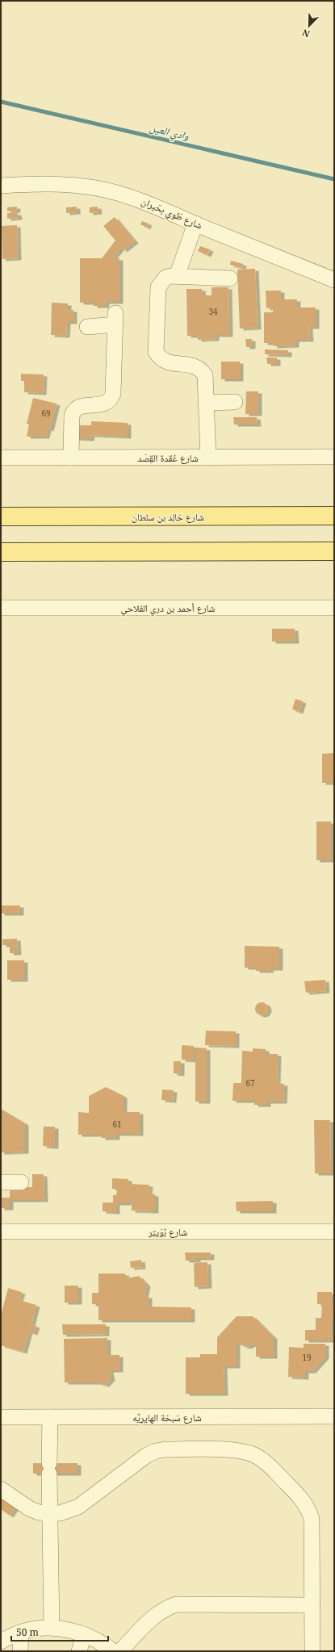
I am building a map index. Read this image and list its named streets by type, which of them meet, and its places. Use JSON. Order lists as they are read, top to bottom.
{
  "streets": {
    "main road": ["شارع خالِد بن سلطان"],
    "street": [
      "شارع طَوي بحَيران",
      "شارع عُقدة القِصَد",
      "شارع أحمد بن دري الفلاحي",
      "شارع بُوَيتِر",
      "شارع سَبخة الهايرِيَّه"
    ]
  },
  "water": ["وادي العين"],
  "house_numbers": [
    "34",
    "69",
    "67",
    "61",
    "19"
  ],
  "scale_bar": "50 m",
  "north": "bottom left"
}
